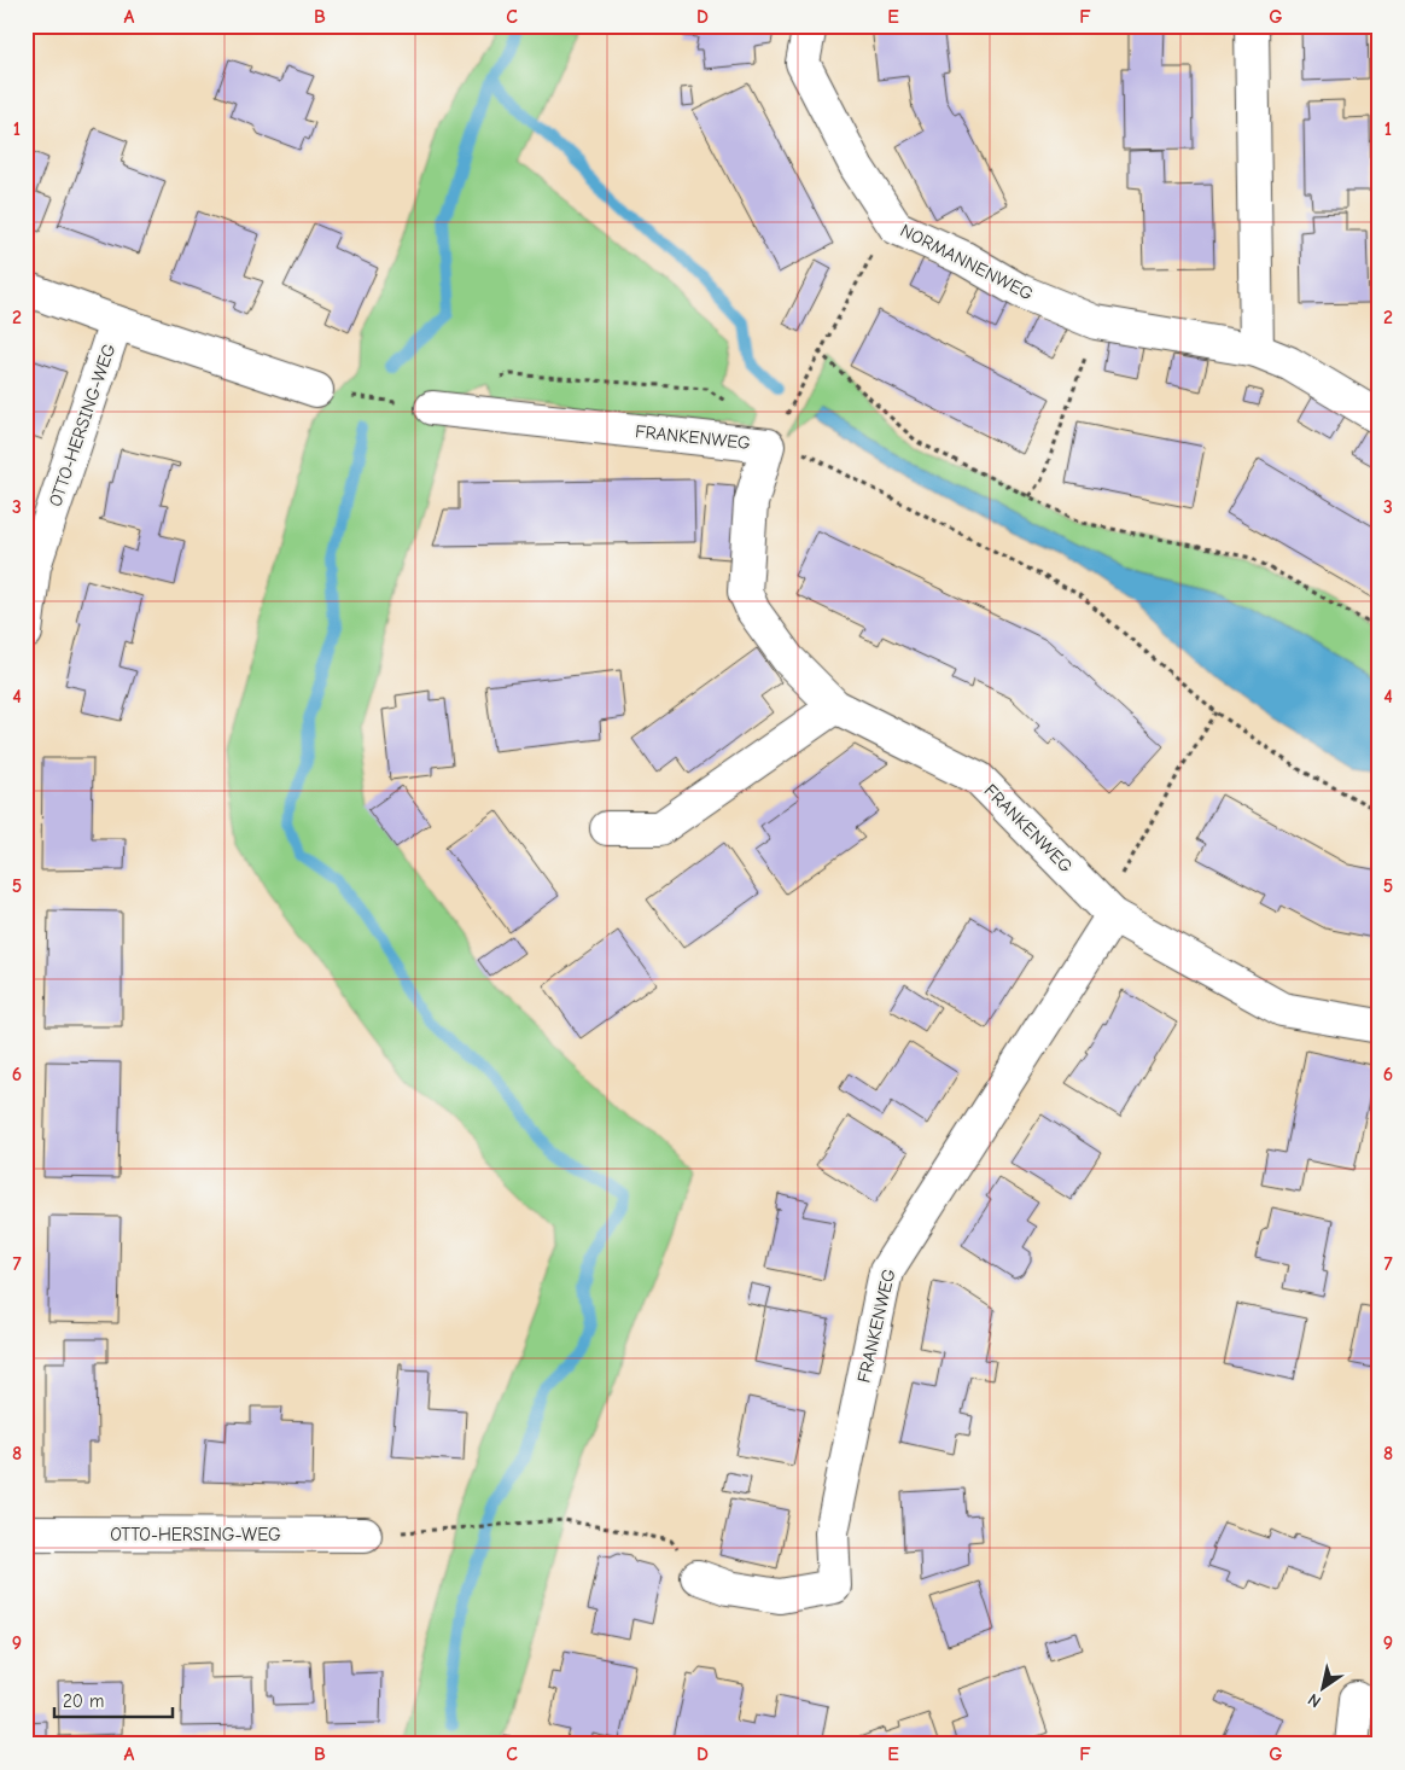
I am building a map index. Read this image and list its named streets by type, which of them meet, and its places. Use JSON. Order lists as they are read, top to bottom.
{
  "streets": {
    "street": ["NORMANNENWEG", "OTTO-HERSING-WEG", "FRANKENWEG"]
  },
  "scale_bar": "20 m",
  "north": "bottom left",
  "grid": {
    "columns": [
      "A",
      "B",
      "C",
      "D",
      "E",
      "F",
      "G"
    ],
    "rows": [
      "1",
      "2",
      "3",
      "4",
      "5",
      "6",
      "7",
      "8",
      "9"
    ]
  }
}
